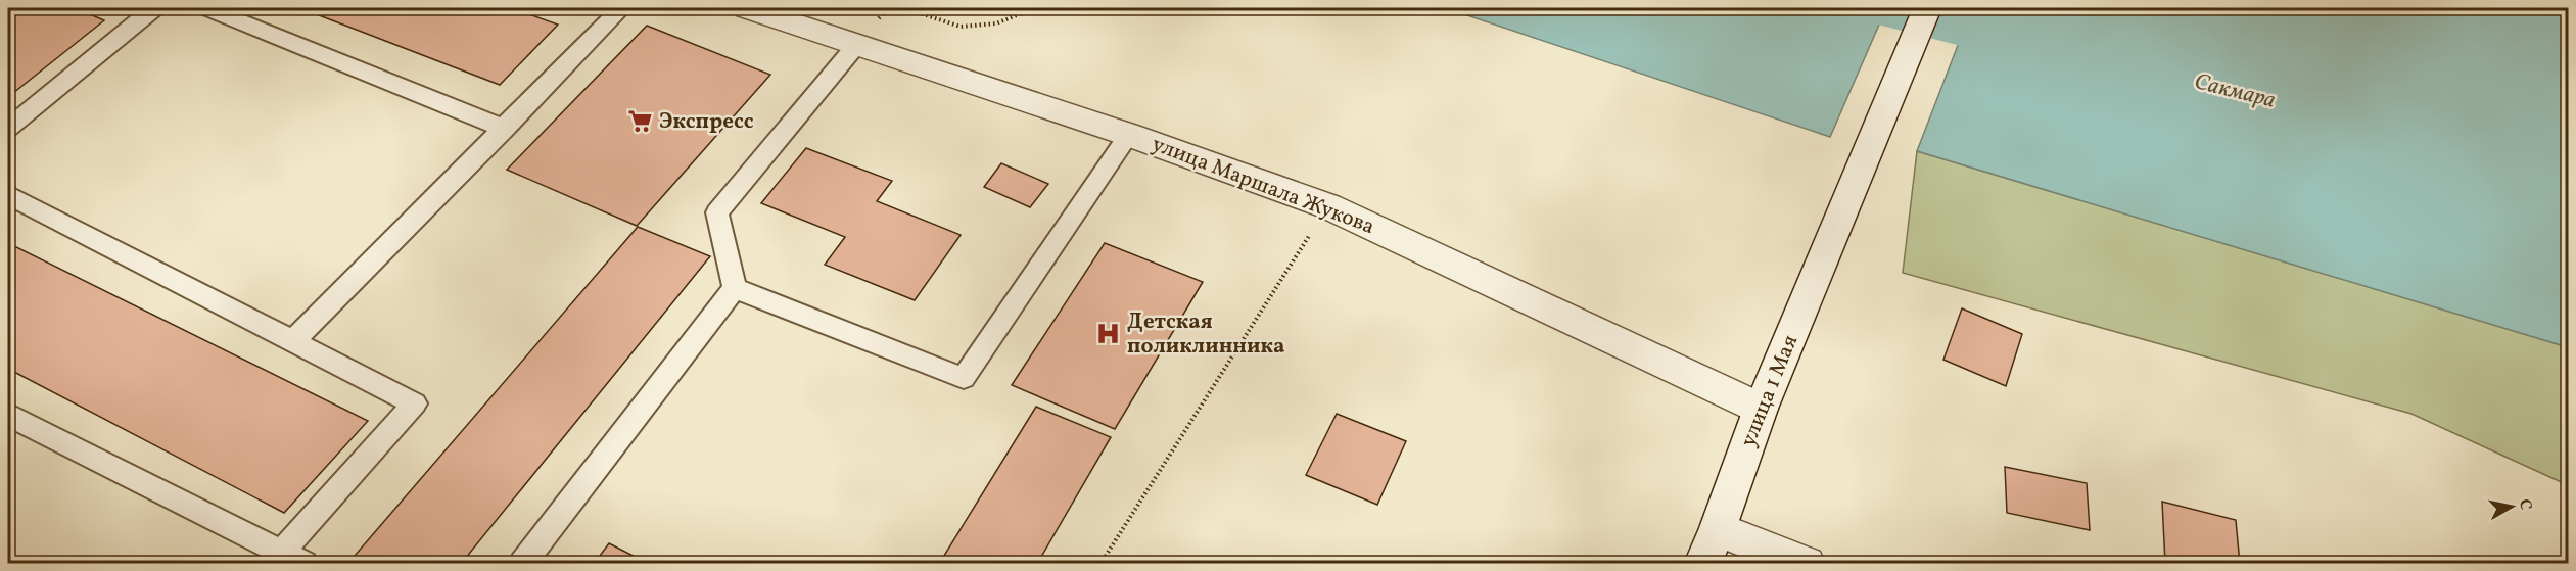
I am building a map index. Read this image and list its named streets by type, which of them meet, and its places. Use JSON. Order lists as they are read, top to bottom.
{
  "streets": {
    "street": ["улица Маршала Жукова", "улица 1 Мая"]
  },
  "crossings": [
    ["улица Маршала Жукова", "улица 1 Мая"]
  ],
  "water": ["Сакмара"],
  "places": {
    "supermarket": ["Экспресс"],
    "hospital": ["Детская поликлинника"]
  },
  "north": "right"
}
